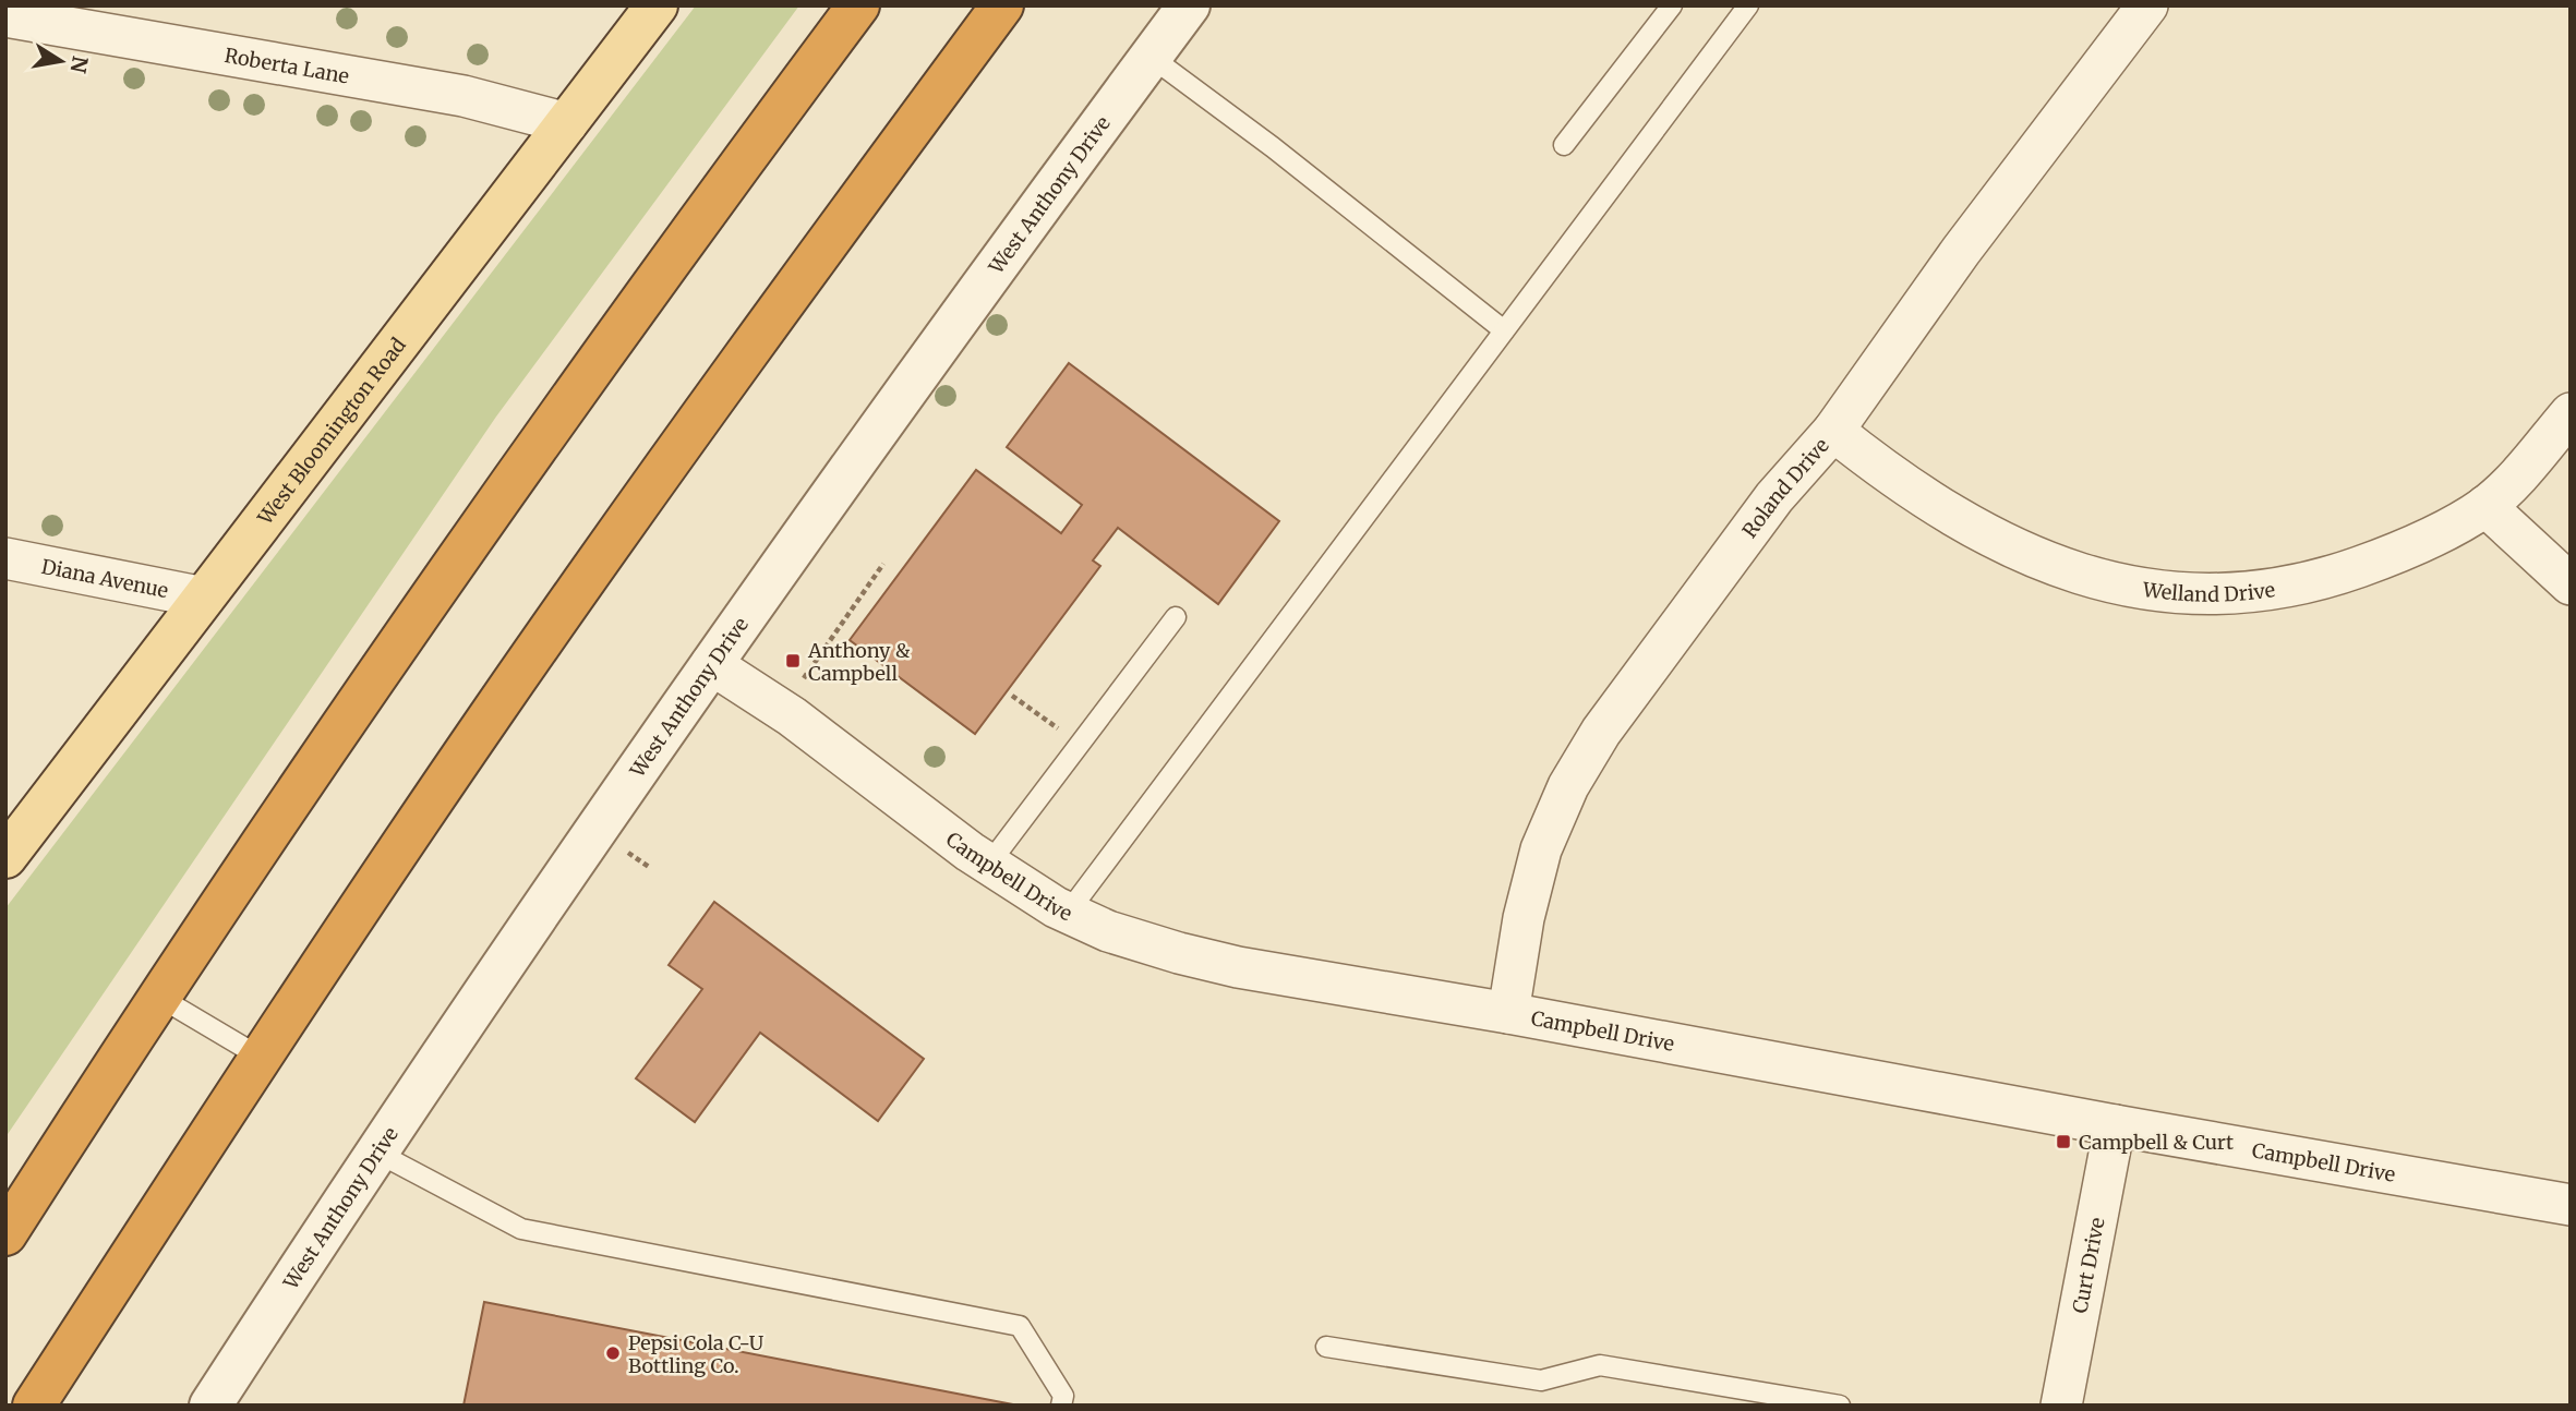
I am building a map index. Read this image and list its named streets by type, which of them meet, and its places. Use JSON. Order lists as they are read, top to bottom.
{
  "streets": {
    "main road": ["West Bloomington Road"],
    "street": [
      "Roberta Lane",
      "West Anthony Drive",
      "Roland Drive",
      "Diana Avenue",
      "Welland Drive",
      "Campbell Drive",
      "Curt Drive"
    ]
  },
  "crossings": [
    ["Roberta Lane", "West Bloomington Road"],
    ["West Anthony Drive", "Campbell Drive"],
    ["West Bloomington Road", "Diana Avenue"],
    ["Roland Drive", "Welland Drive"],
    ["Roland Drive", "Campbell Drive"],
    ["Campbell Drive", "Curt Drive"]
  ],
  "places": {
    "transit": ["Anthony & Campbell", "Campbell & Curt"],
    "other": ["Pepsi Cola C-U Bottling Co."]
  },
  "north": "right"
}
